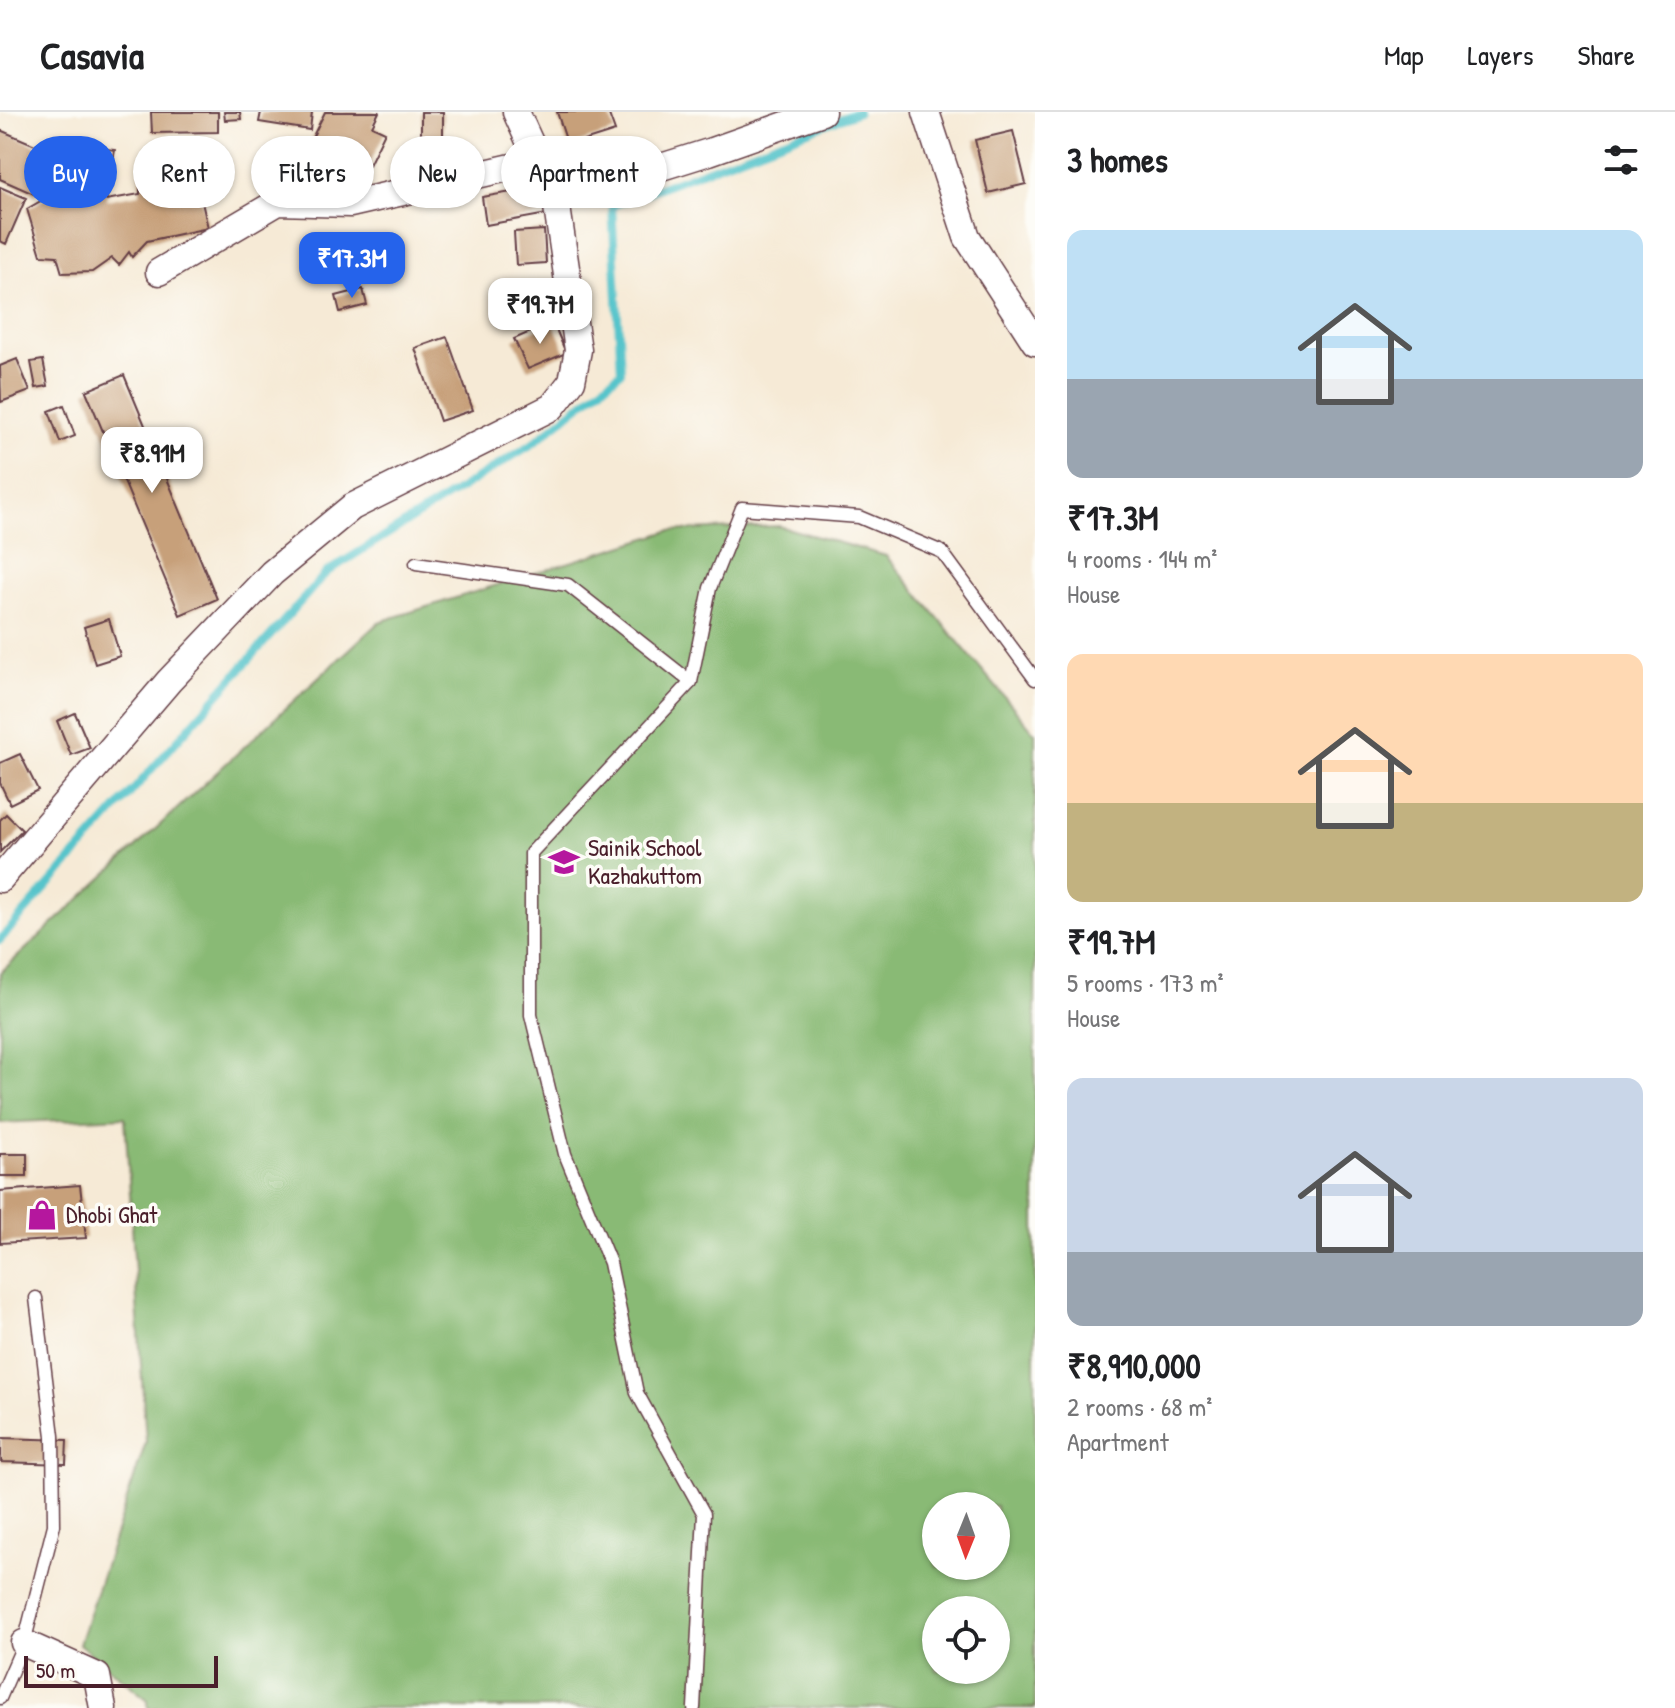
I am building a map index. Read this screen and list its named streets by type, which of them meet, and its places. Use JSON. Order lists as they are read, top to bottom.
{
  "places": {
    "school or university": ["Sainik School Kazhakuttom"],
    "shop": ["Dhobi Ghat"]
  },
  "scale_bar": "50 m",
  "north": "bottom",
  "page": {
    "header": "Casavia",
    "nav": ["Map", "Layers", "Share"],
    "heading": "3 homes",
    "chip": [
      "Buy",
      "Rent",
      "Filters",
      "New",
      "Apartment"
    ],
    "list": [
      {
        "name": "₹17.3M",
        "note": "4 rooms · 144 m² · House"
      },
      {
        "name": "₹19.7M",
        "note": "5 rooms · 173 m² · House"
      },
      {
        "name": "₹8,910,000",
        "note": "2 rooms · 68 m² · Apartment"
      }
    ],
    "price": ["₹17.3M", "₹19.7M", "₹8.91M"],
    "scale": "50 m"
  }
}
